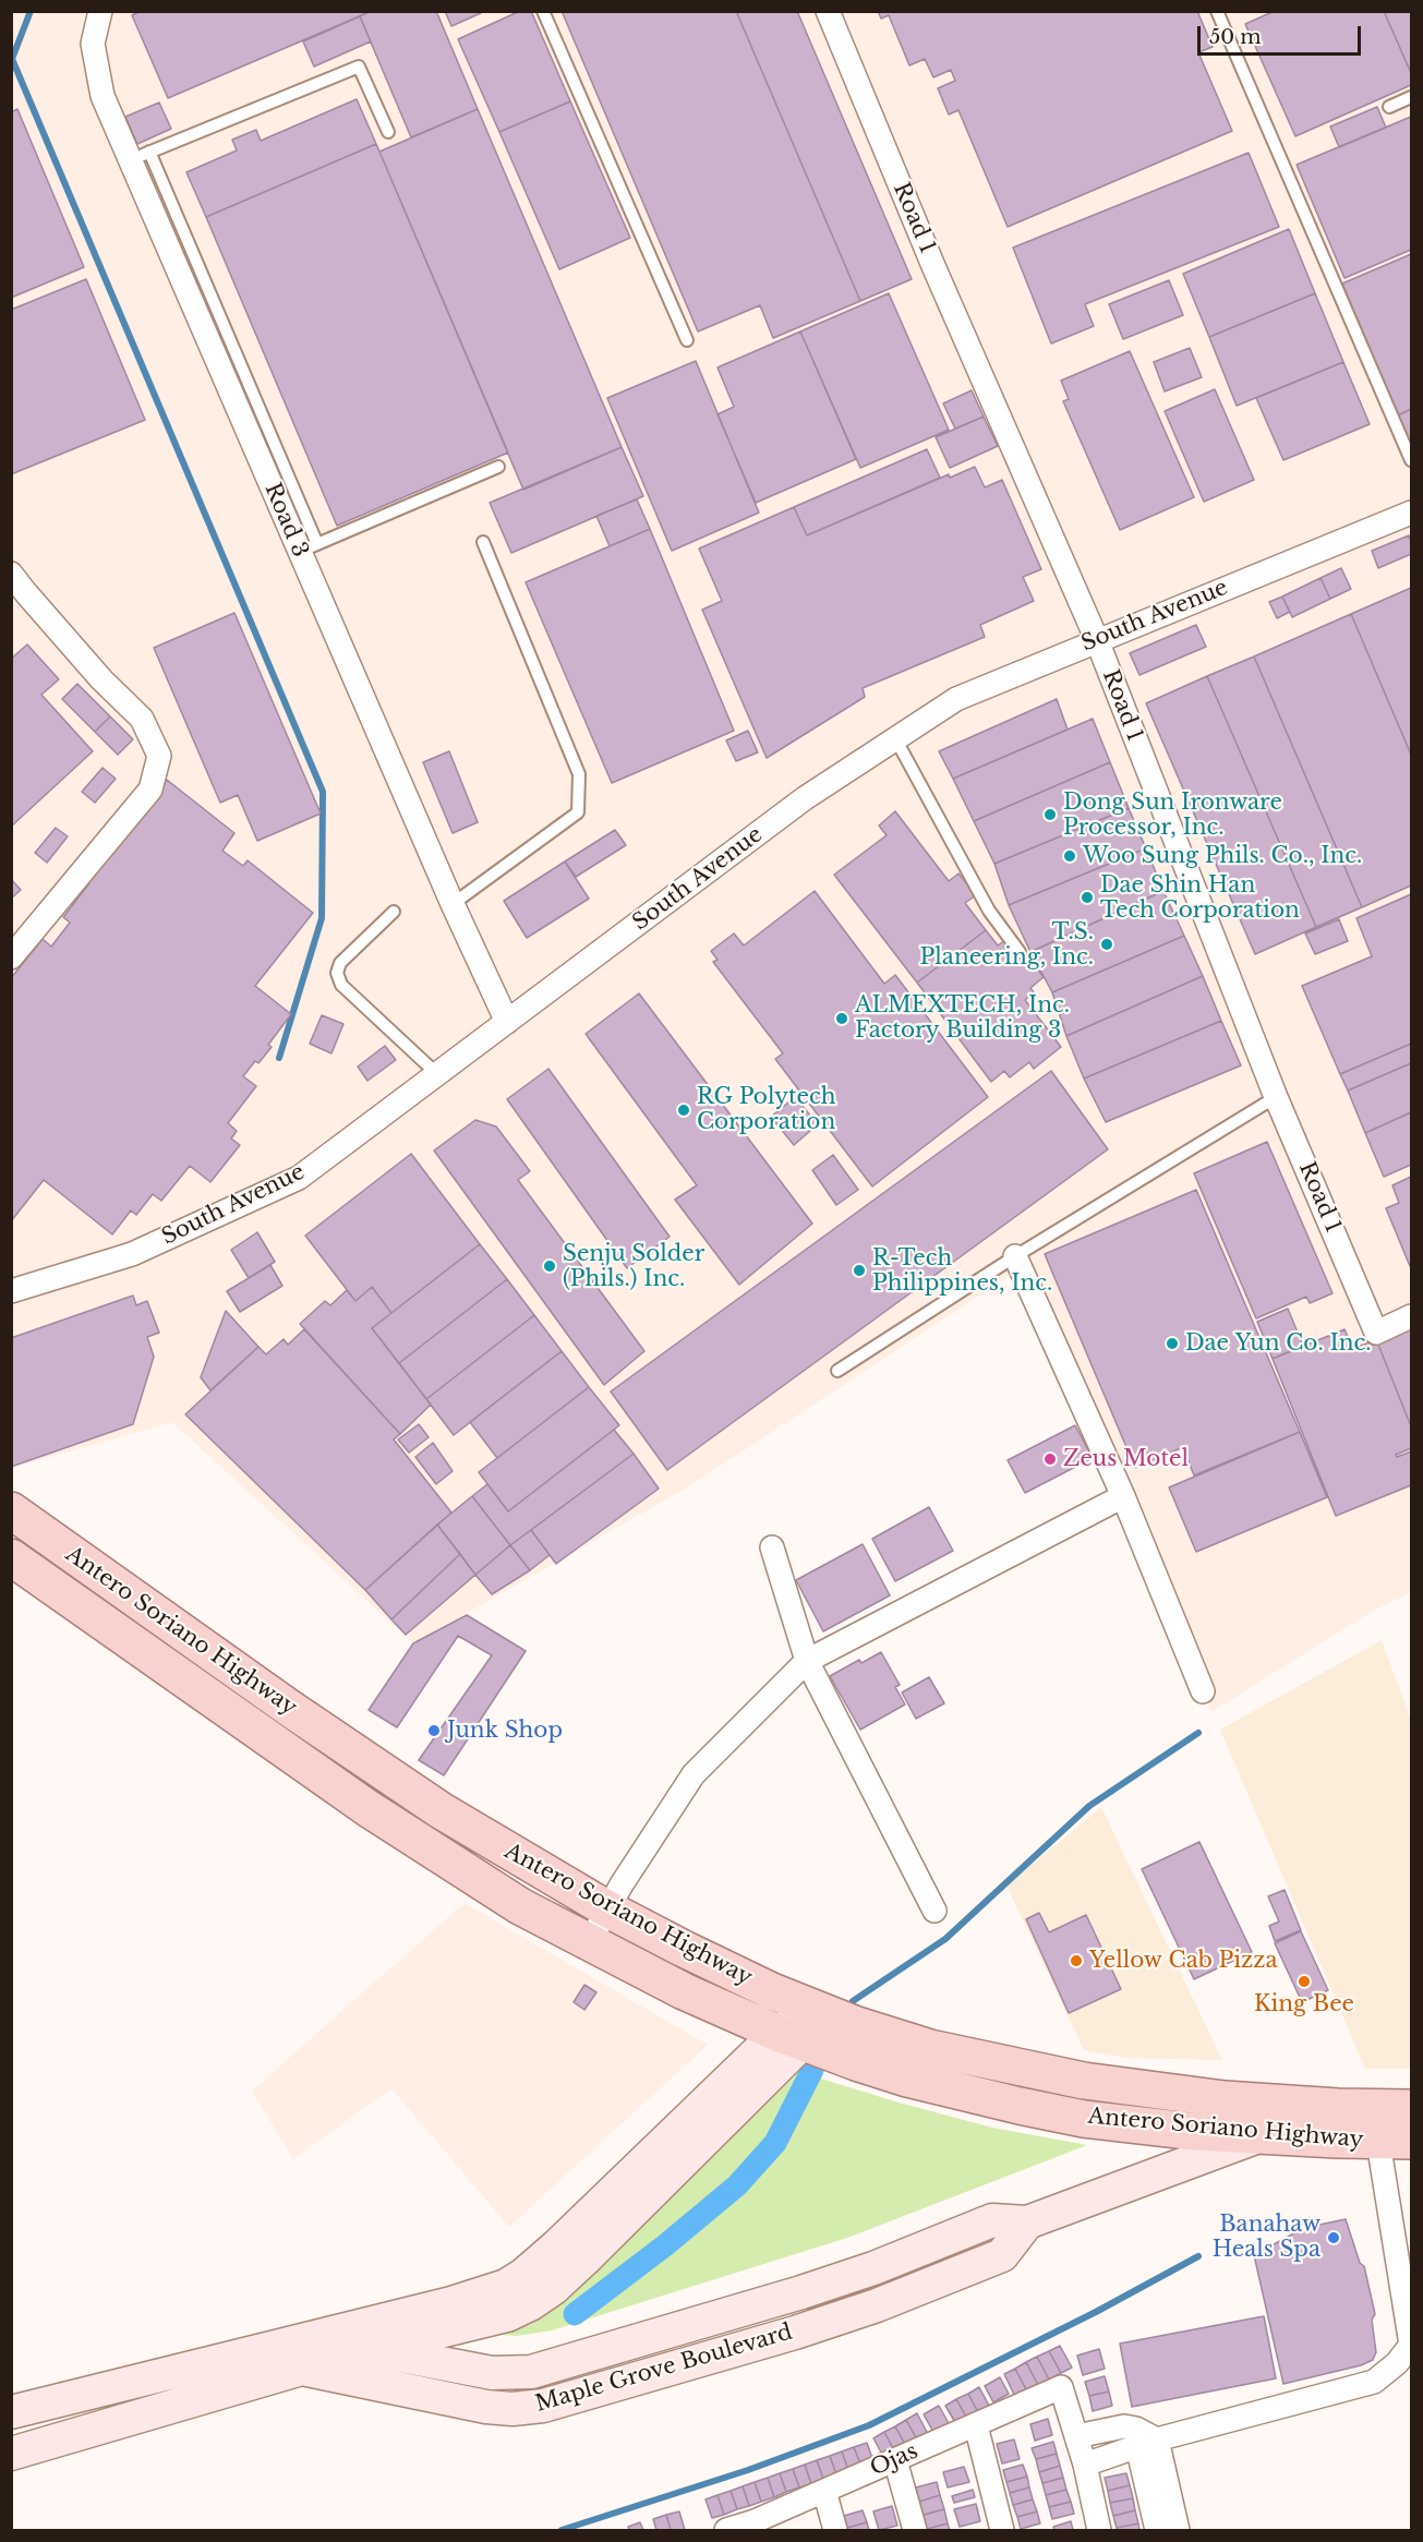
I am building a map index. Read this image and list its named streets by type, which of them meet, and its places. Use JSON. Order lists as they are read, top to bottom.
{
  "streets": {
    "main road": ["Antero Soriano Highway", "Maple Grove Boulevard"],
    "street": [
      "Road 1",
      "Road 3",
      "South Avenue",
      "Ojas"
    ]
  },
  "crossings": [
    ["Road 1", "South Avenue"],
    ["Road 3", "South Avenue"],
    ["Antero Soriano Highway", "Maple Grove Boulevard"]
  ],
  "places": [
    "Dong Sun Ironware Processor, Inc.",
    "Woo Sung Phils. Co., Inc.",
    "Dae Shin Han Tech Corporation",
    "T.S. Planeering, Inc.",
    "ALMEXTECH, Inc. Factory Building 3",
    "RG Polytech Corporation",
    "Senju Solder (Phils.) Inc.",
    "R-Tech Philippines, Inc.",
    "Dae Yun Co. Inc.",
    "Zeus Motel",
    "Junk Shop",
    "Yellow Cab Pizza",
    "King Bee",
    "Banahaw Heals Spa"
  ],
  "scale_bar": "50 m"
}
